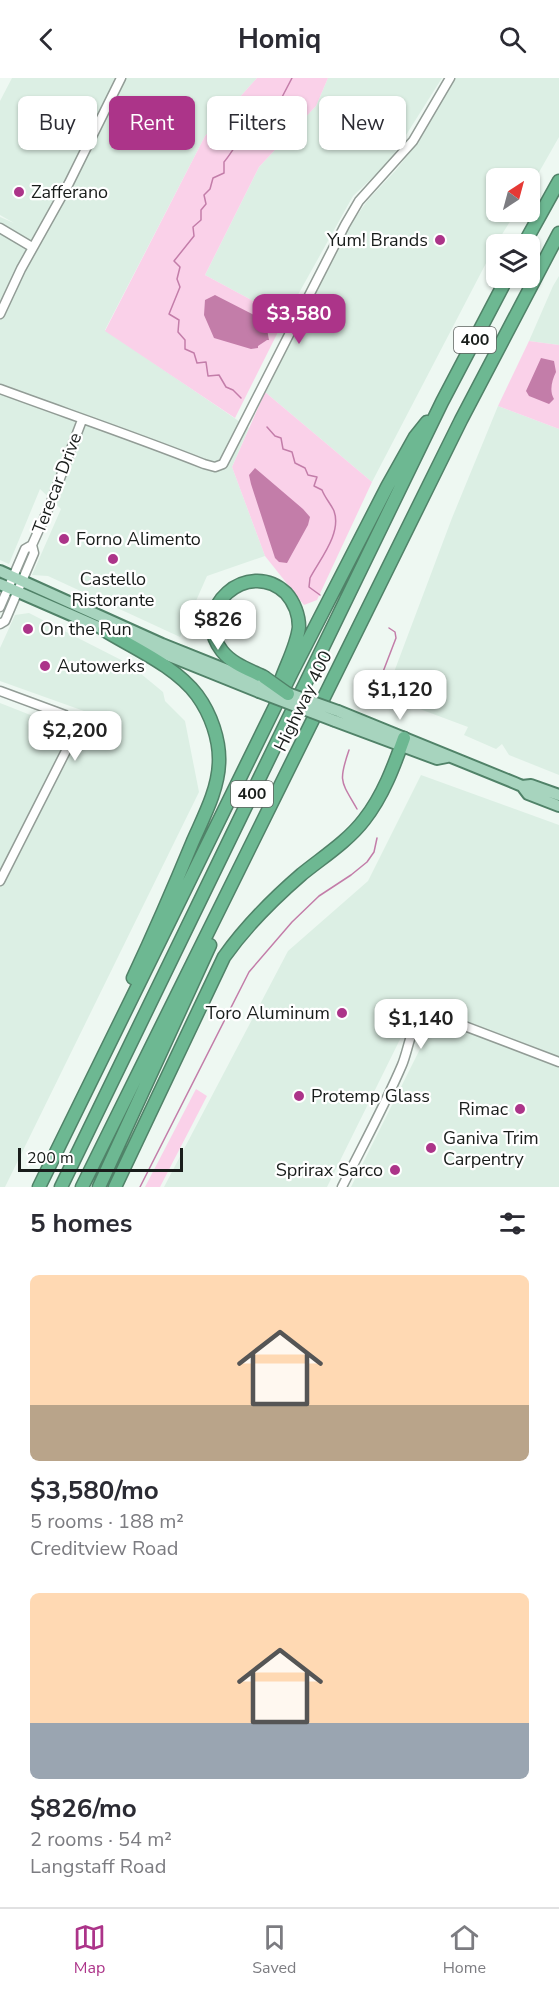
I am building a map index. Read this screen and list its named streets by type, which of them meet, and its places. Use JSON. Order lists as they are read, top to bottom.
{
  "streets": {
    "highway": ["400", "Highway 400"],
    "street": ["Terecar Drive"]
  },
  "places": [
    "Zafferano",
    "Yum! Brands",
    "Forno Alimento",
    "Castello Ristorante",
    "On the Run",
    "Autowerks",
    "Toro Aluminum",
    "Protemp Glass",
    "Rimac",
    "Ganiva Trim Carpentry",
    "Sprirax Sarco"
  ],
  "scale_bar": "200 m",
  "north": "top right",
  "page": {
    "header": "Homiq",
    "chip": [
      "Buy",
      "Rent",
      "Filters",
      "New"
    ],
    "price": [
      "$3,580",
      "$826",
      "$1,120",
      "$2,200",
      "$1,140"
    ],
    "scale": "200 m",
    "heading": "5 homes",
    "list": [
      {
        "name": "$3,580/mo",
        "note": "5 rooms · 188 m² · Creditview Road"
      },
      {
        "name": "$826/mo",
        "note": "2 rooms · 54 m² · Langstaff Road"
      }
    ],
    "tabs": ["Map", "Saved", "Home"]
  }
}
